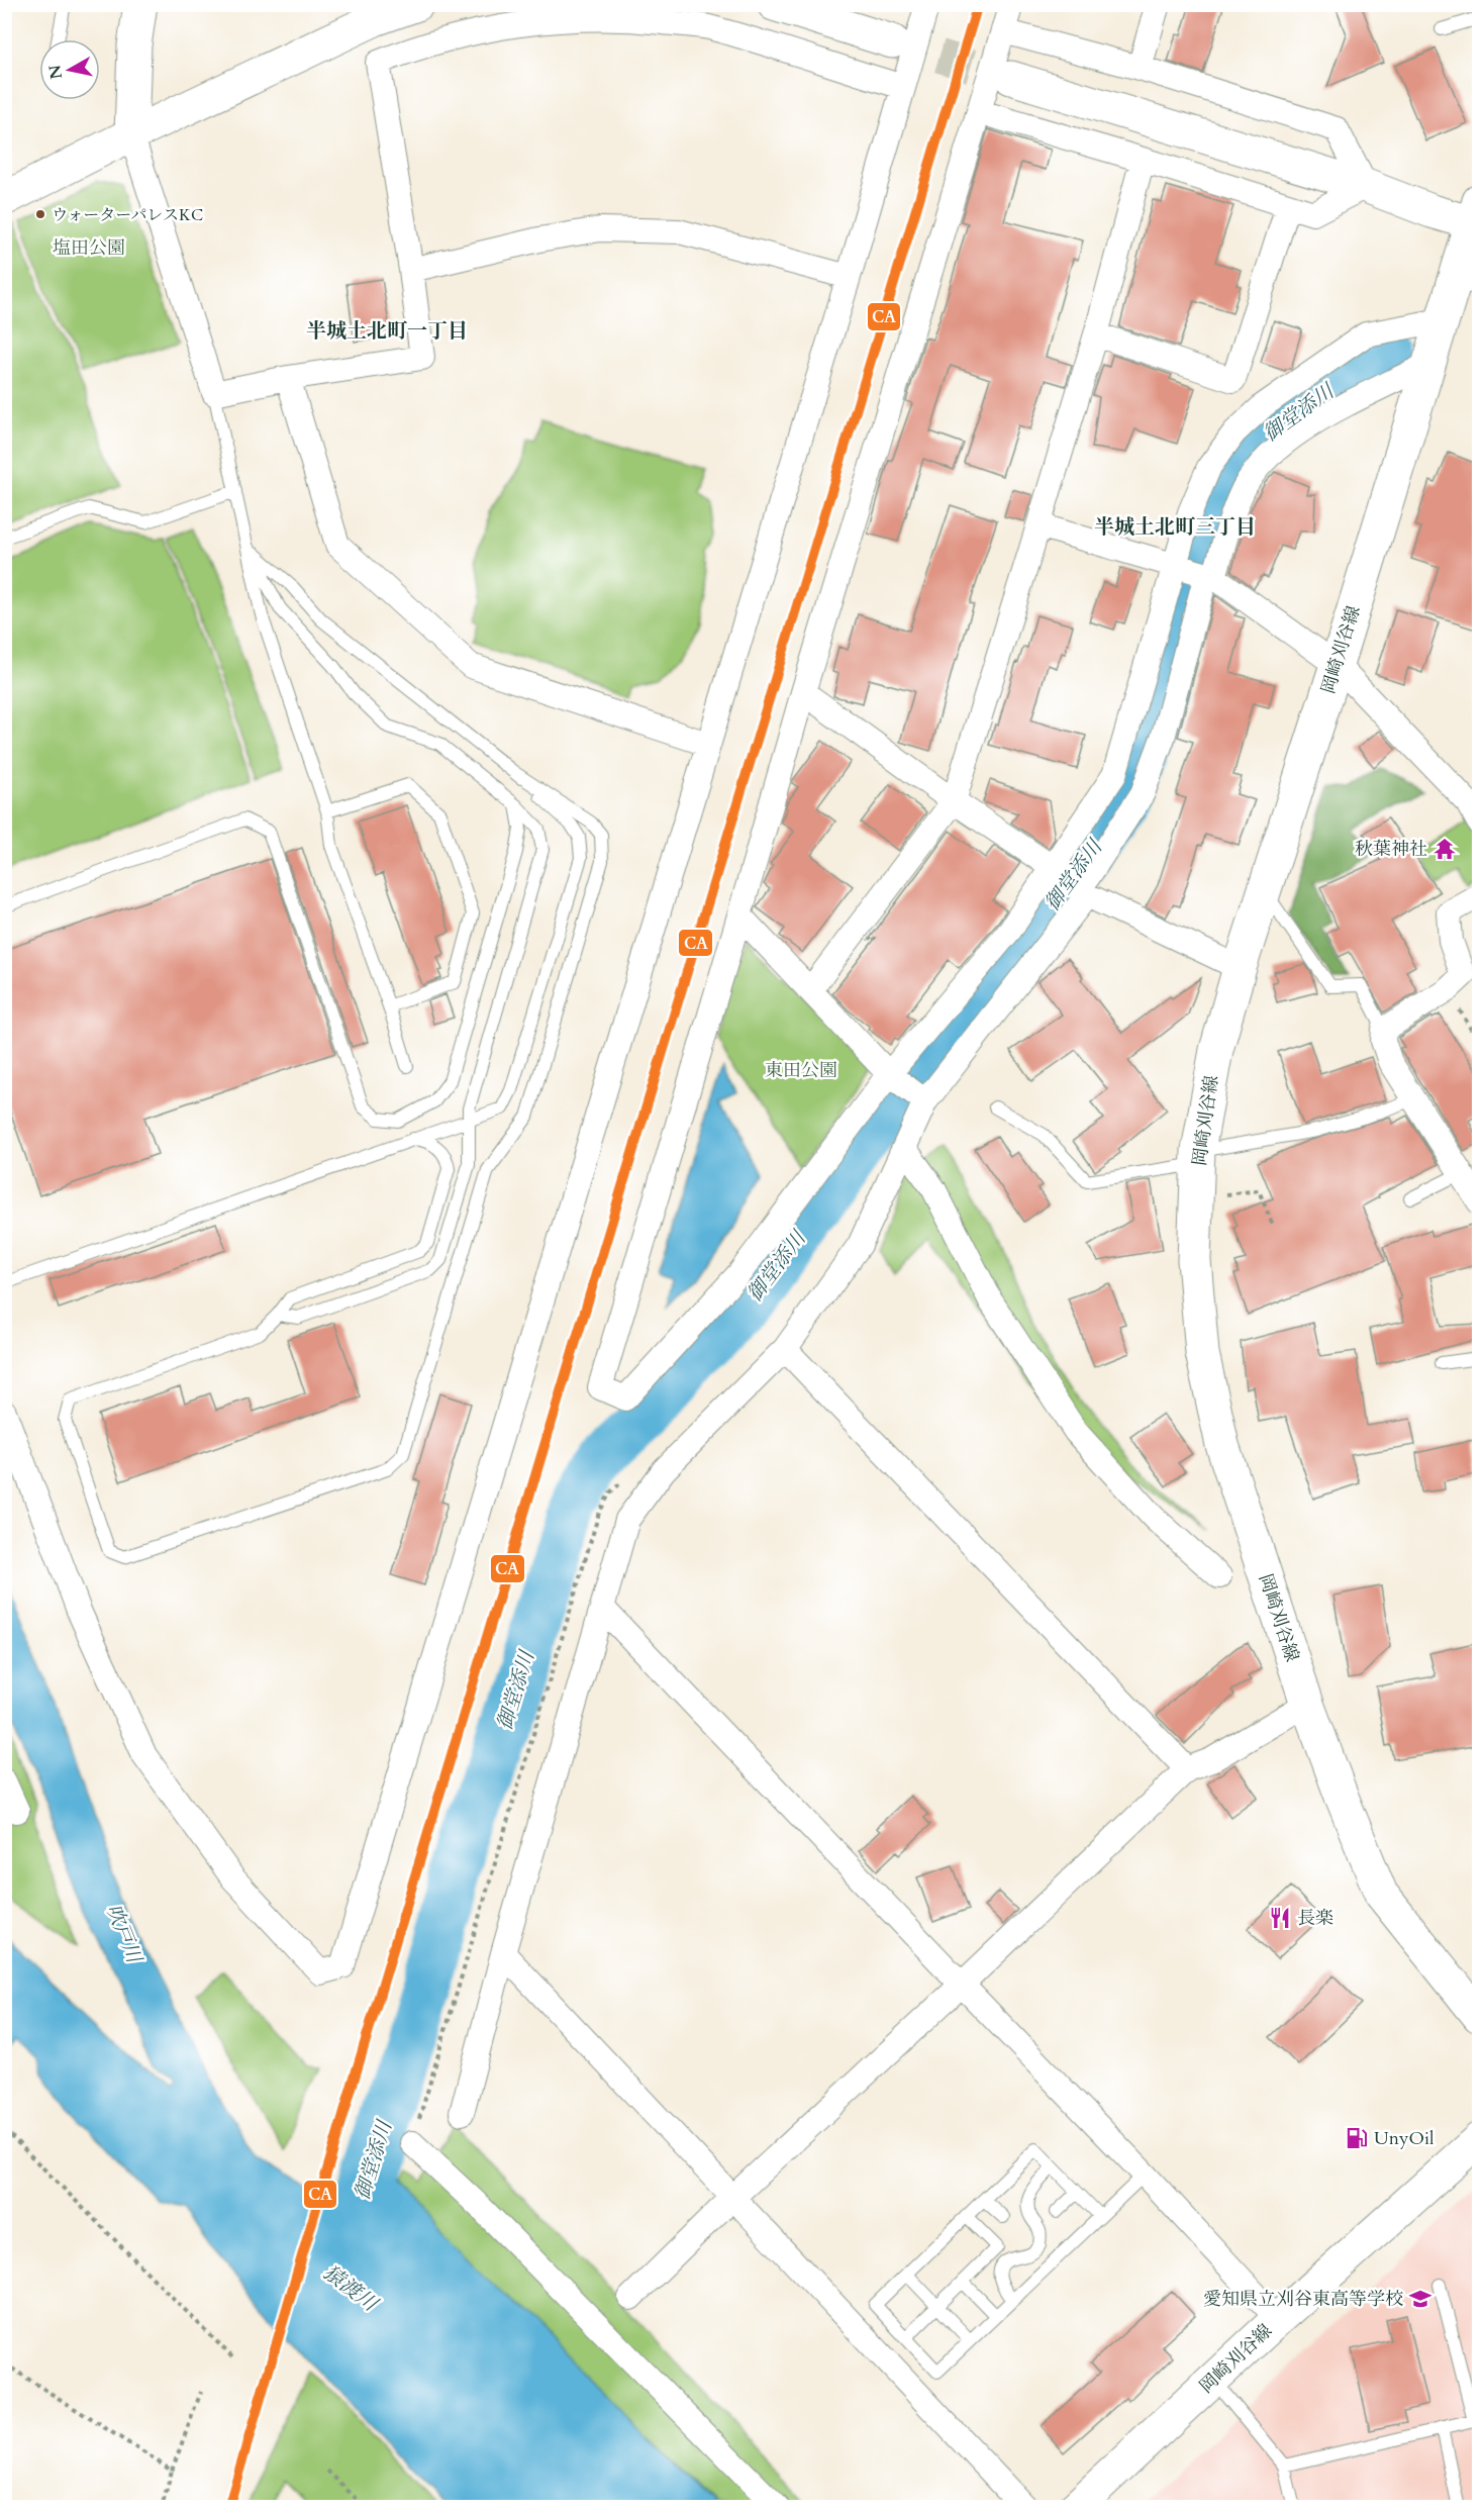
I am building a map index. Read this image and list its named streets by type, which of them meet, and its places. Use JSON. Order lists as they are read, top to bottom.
{
  "streets": {
    "main road": ["岡崎刈谷線"]
  },
  "districts": ["半城土北町一丁目", "半城土北町三丁目"],
  "water": ["御堂添川", "吹戸川", "猿渡川"],
  "parks": ["塩田公園", "東田公園"],
  "places": {
    "other": ["ウォーターパレスKC"],
    "temple": ["秋葉神社"],
    "restaurant": ["長楽"],
    "fuel station": ["UnyOil"],
    "school or university": ["愛知県立刈谷東高等学校"]
  },
  "lines": ["transit line CA"],
  "north": "left"
}
